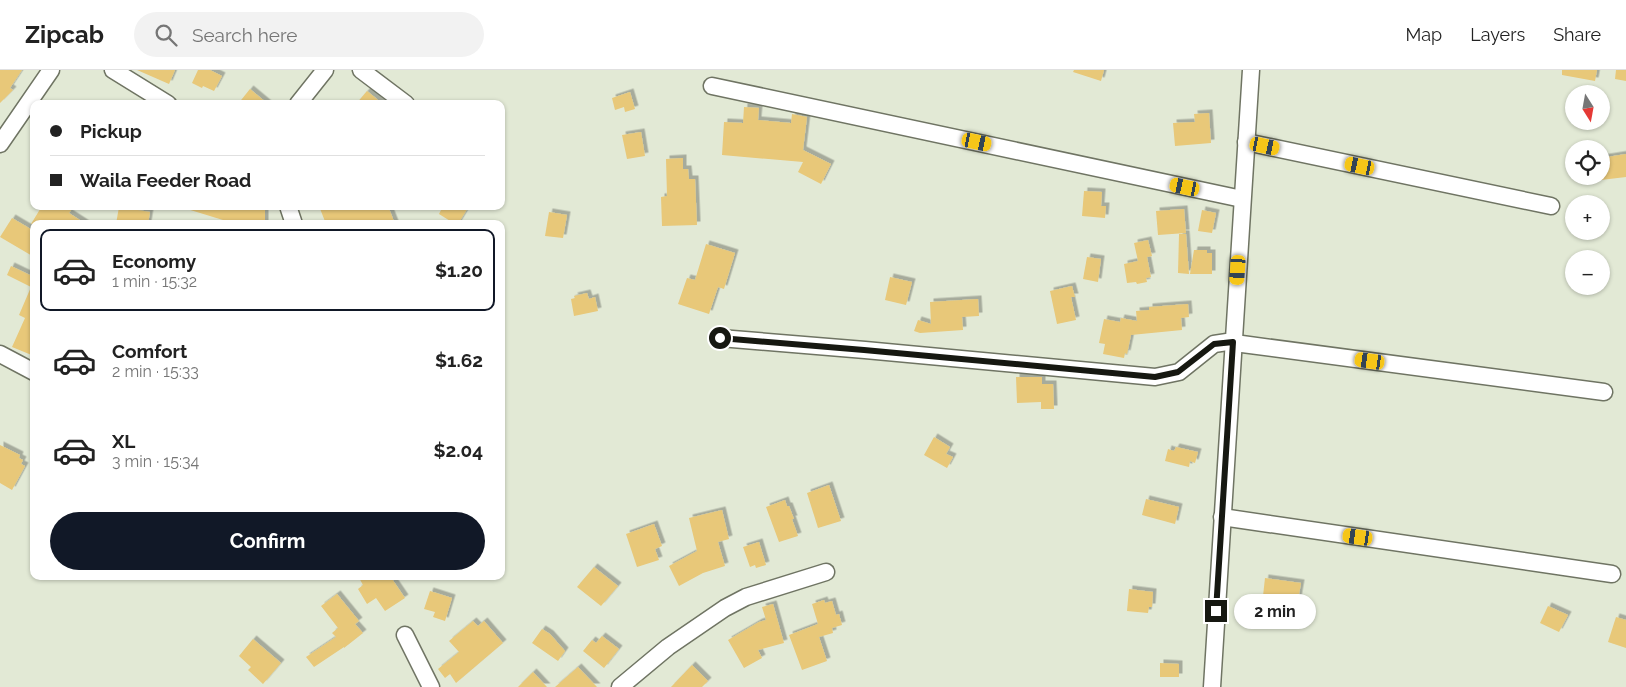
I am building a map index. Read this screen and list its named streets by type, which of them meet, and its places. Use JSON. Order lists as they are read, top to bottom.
{
  "north": "bottom",
  "page": {
    "header": "Zipcab",
    "search": "Search here",
    "nav": ["Map", "Layers", "Share"],
    "map_buttons": ["+", "−"],
    "banner": ["Pickup", "Waila Feeder Road"],
    "list": [
      {
        "name": "Economy",
        "note": "1 min · 15:32",
        "value": "$1.20"
      },
      {
        "name": "Comfort",
        "note": "2 min · 15:33",
        "value": "$1.62"
      },
      {
        "name": "XL",
        "note": "3 min · 15:34",
        "value": "$2.04"
      }
    ],
    "buttons": "Confirm",
    "bubble": "2 min"
  }
}
